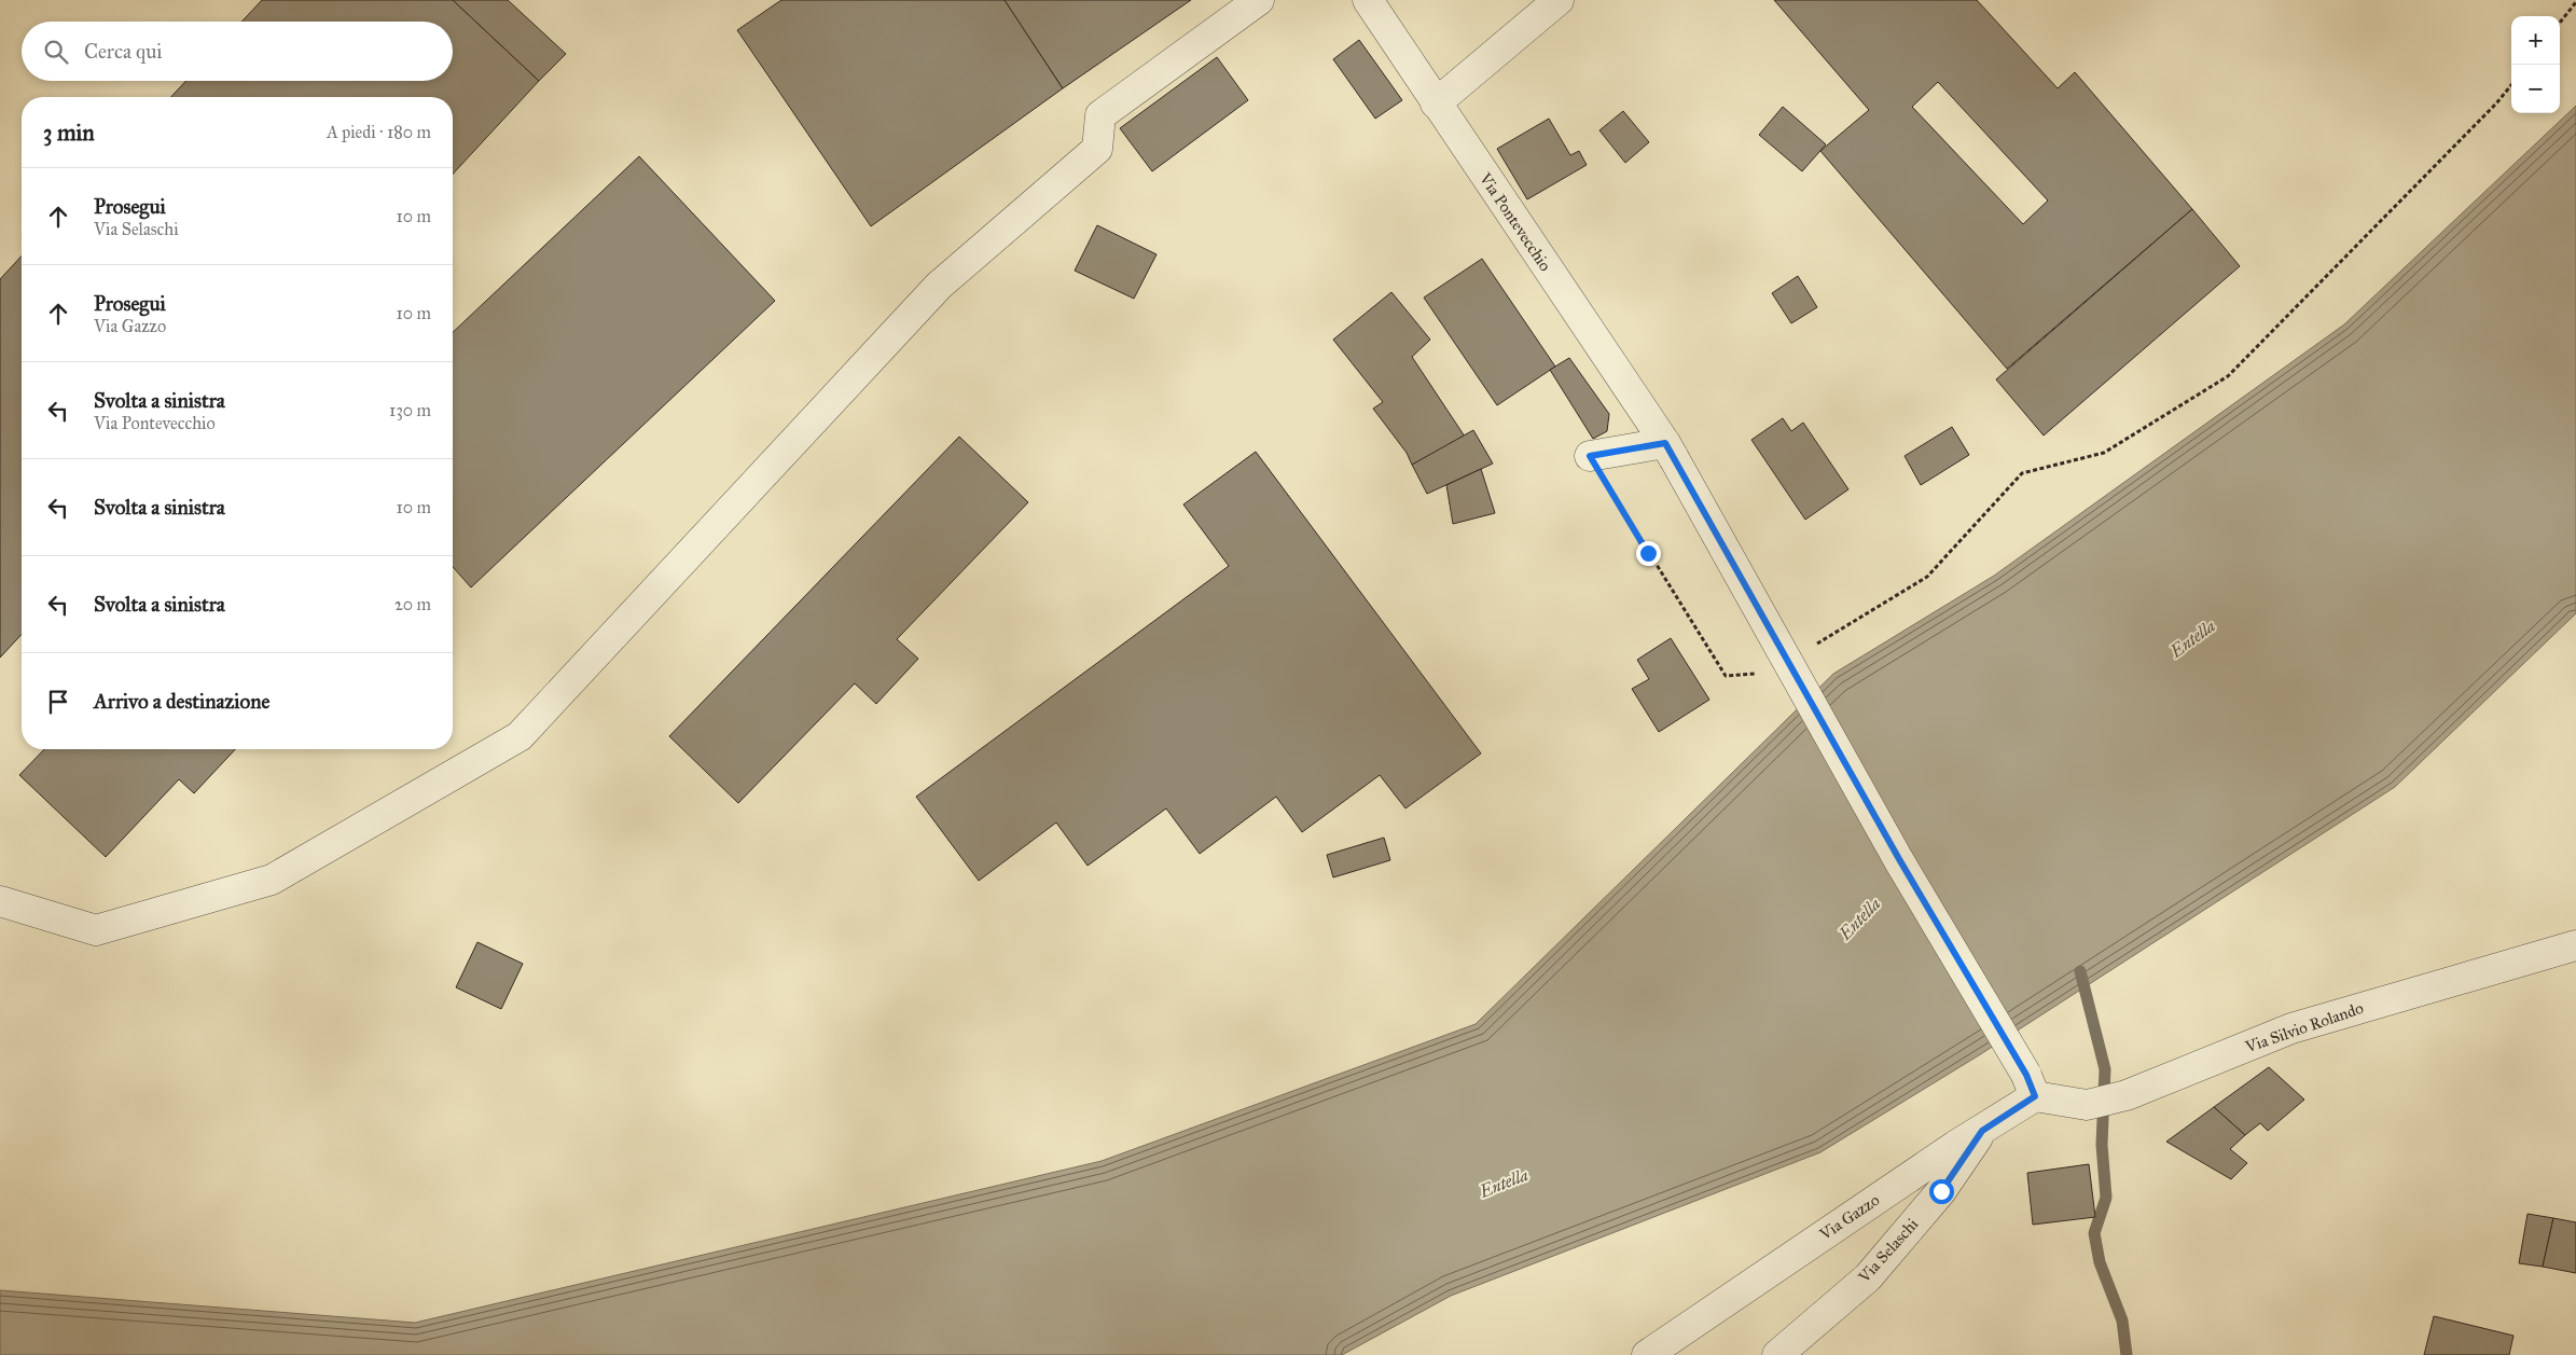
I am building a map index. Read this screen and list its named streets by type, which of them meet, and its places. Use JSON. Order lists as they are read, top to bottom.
{
  "streets": {
    "street": [
      "Via Pontevecchio",
      "Via Silvio Rolando",
      "Via Gazzo",
      "Via Selaschi"
    ]
  },
  "crossings": [
    ["Via Pontevecchio", "Via Silvio Rolando"],
    ["Via Pontevecchio", "Via Gazzo"],
    ["Via Silvio Rolando", "Via Gazzo"],
    ["Via Gazzo", "Via Selaschi"]
  ],
  "water": ["Entella"],
  "page": {
    "map_buttons": ["+", "−"],
    "search": "Cerca qui",
    "heading": ["3 min", "A piedi · 180 m"],
    "list": [
      ["Prosegui", "Via Selaschi", "10 m"],
      ["Prosegui", "Via Gazzo", "10 m"],
      ["Svolta a sinistra", "Via Pontevecchio", "130 m"],
      ["Svolta a sinistra", "10 m"],
      ["Svolta a sinistra", "20 m"],
      "Arrivo a destinazione"
    ]
  }
}
